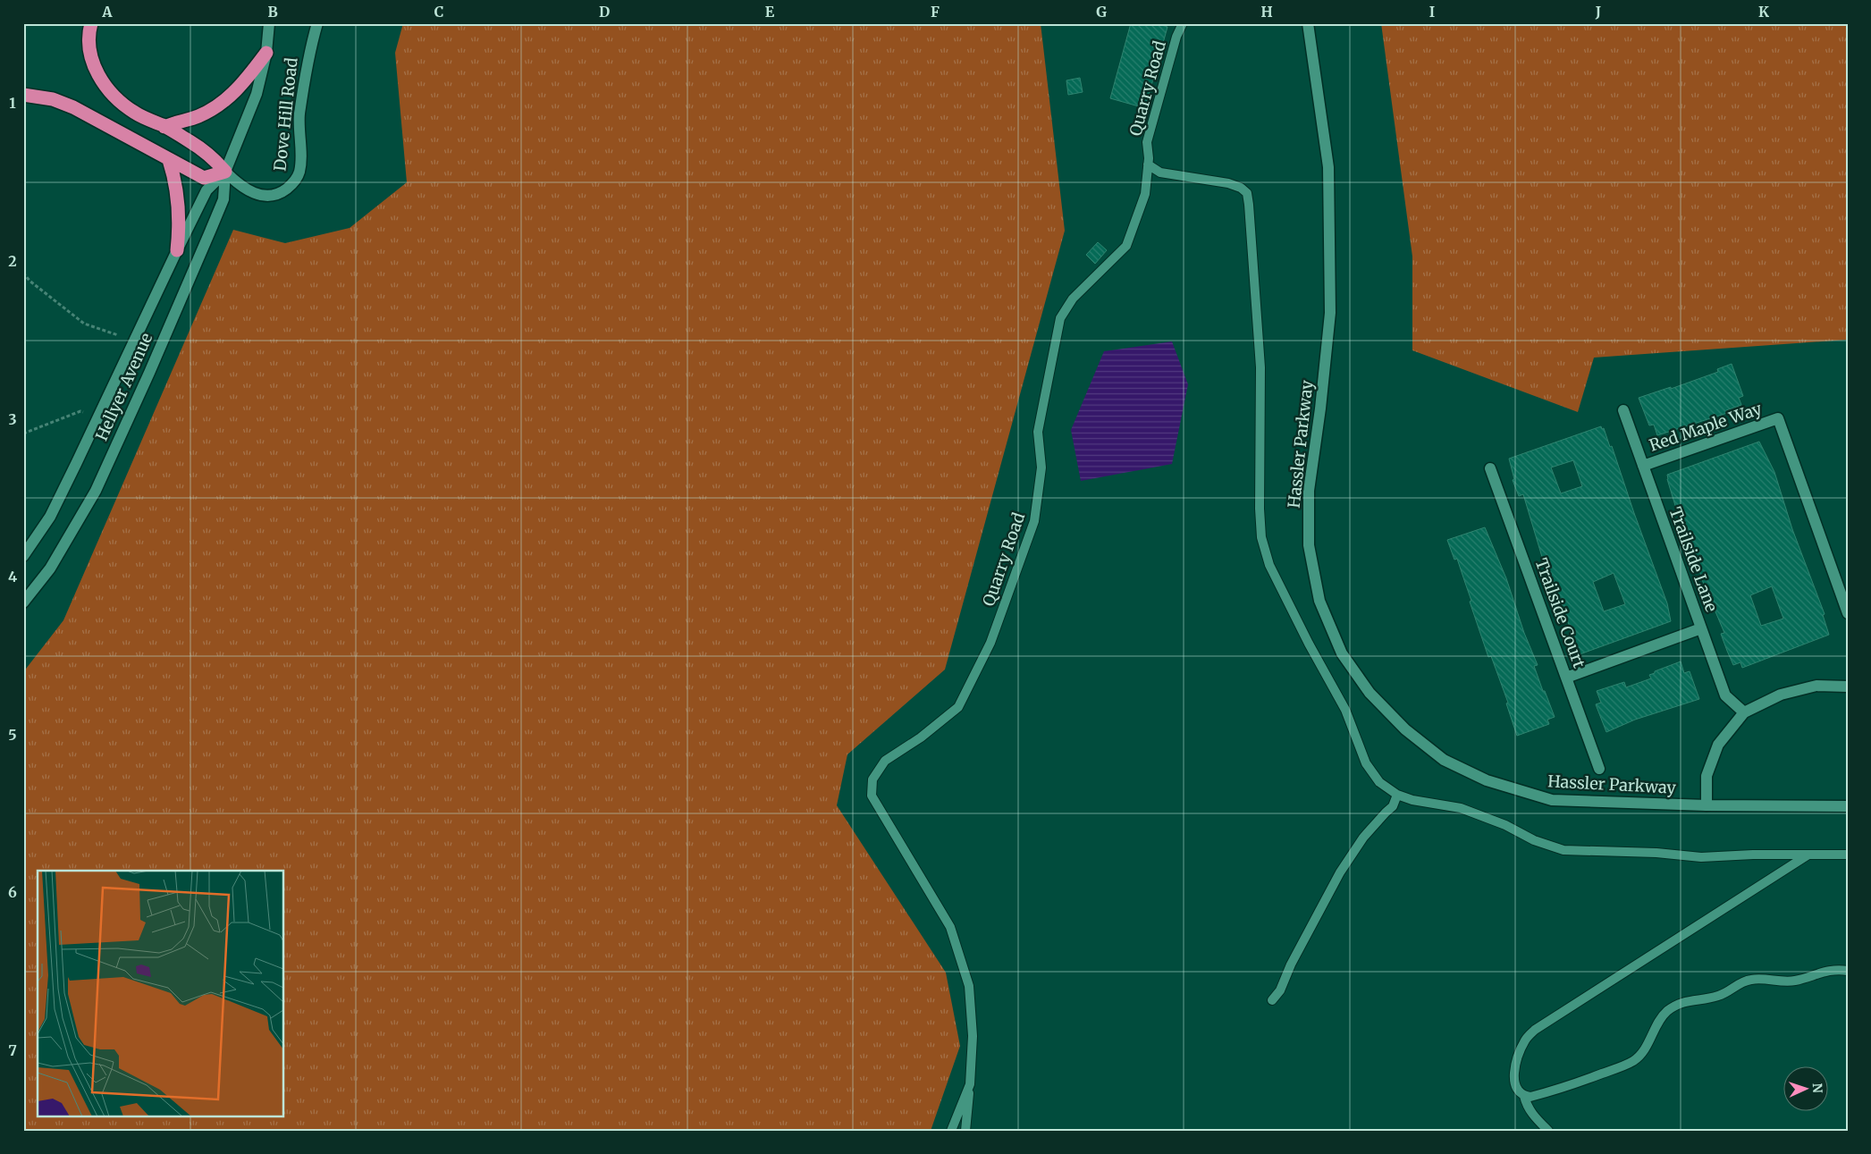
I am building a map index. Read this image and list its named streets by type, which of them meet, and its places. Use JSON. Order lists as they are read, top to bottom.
{
  "streets": {
    "street": [
      "Dove Hill Road",
      "Hellyer Avenue",
      "Red Maple Way",
      "Hassler Parkway",
      "Trailside Lane",
      "Trailside Court"
    ],
    "lane": ["Quarry Road"]
  },
  "crossings": [
    ["Dove Hill Road", "Hellyer Avenue"],
    ["Red Maple Way", "Trailside Lane"]
  ],
  "north": "right",
  "grid": {
    "columns": [
      "A",
      "B",
      "C",
      "D",
      "E",
      "F",
      "G",
      "H",
      "I",
      "J",
      "K"
    ],
    "rows": [
      "1",
      "2",
      "3",
      "4",
      "5",
      "6",
      "7"
    ]
  }
}
